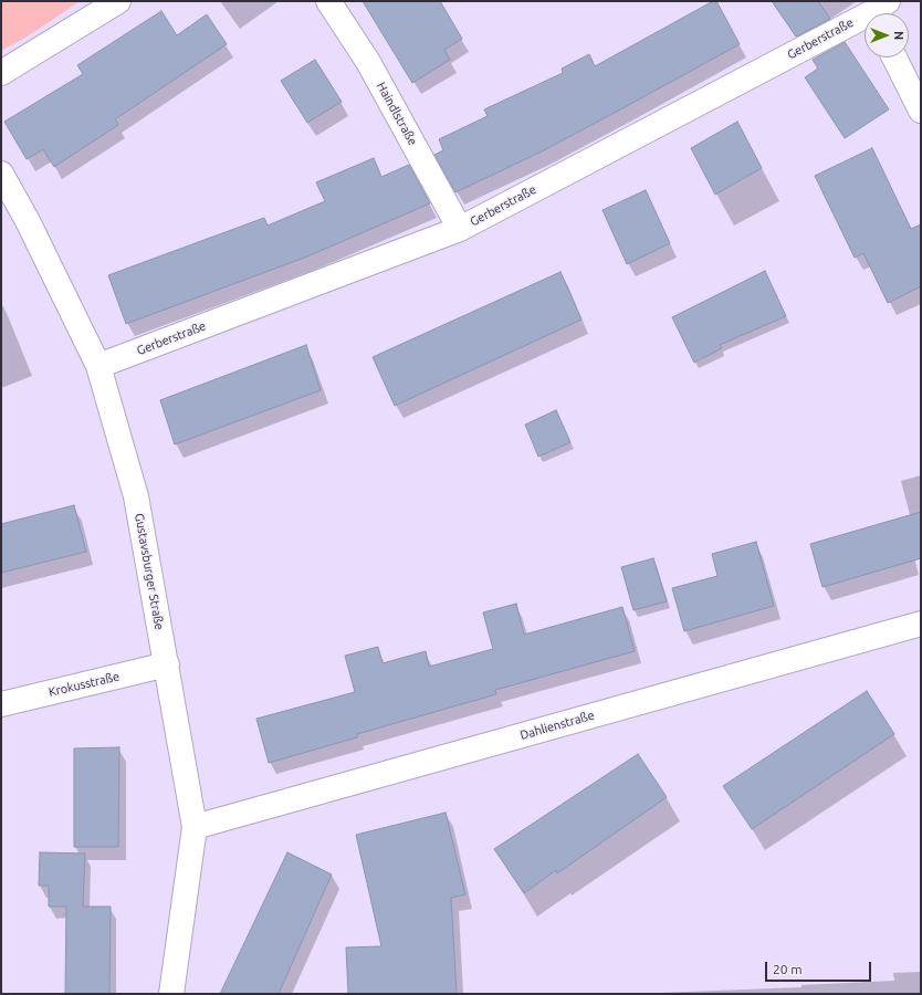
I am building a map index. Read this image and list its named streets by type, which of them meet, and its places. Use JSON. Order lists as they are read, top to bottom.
{
  "streets": {
    "street": [
      "Gerberstraße",
      "Haindlstraße",
      "Gustavsburger Straße",
      "Krokusstraße",
      "Dahlienstraße"
    ]
  },
  "crossings": [
    ["Gerberstraße", "Haindlstraße"],
    ["Gerberstraße", "Gustavsburger Straße"],
    ["Gustavsburger Straße", "Krokusstraße"],
    ["Gustavsburger Straße", "Dahlienstraße"]
  ],
  "scale_bar": "20 m",
  "north": "right"
}
